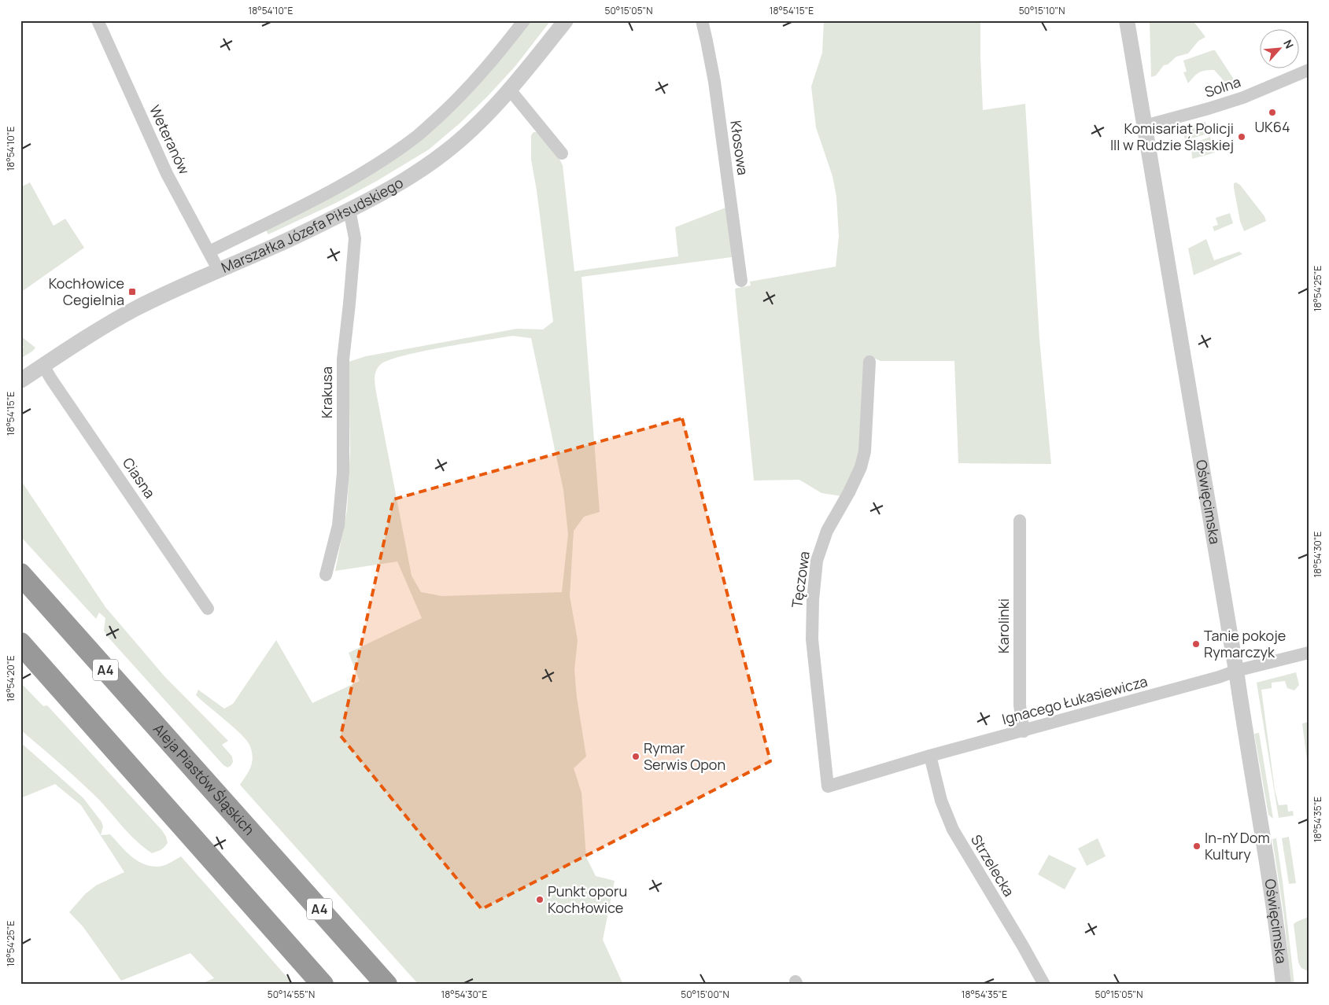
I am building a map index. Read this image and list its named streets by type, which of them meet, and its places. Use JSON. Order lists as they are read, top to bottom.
{
  "streets": {
    "highway": ["A4", "Aleja Piastów Śląskich"],
    "street": [
      "Solna",
      "Weteranów",
      "Kłosowa",
      "Marszałka Józefa Piłsudskiego",
      "Krakusa",
      "Ciasna",
      "Oświęcimska",
      "Tęczowa",
      "Karolinki",
      "Ignacego Łukasiewicza",
      "Strzelecka"
    ]
  },
  "crossings": [
    ["Solna", "Oświęcimska"],
    ["Weteranów", "Marszałka Józefa Piłsudskiego"],
    ["Marszałka Józefa Piłsudskiego", "Krakusa"],
    ["Marszałka Józefa Piłsudskiego", "Ciasna"],
    ["Oświęcimska", "Ignacego Łukasiewicza"],
    ["Tęczowa", "Ignacego Łukasiewicza"],
    ["Karolinki", "Ignacego Łukasiewicza"],
    ["Ignacego Łukasiewicza", "Strzelecka"]
  ],
  "places": {
    "other": [
      "UK64",
      "Komisariat Policji III w Rudzie Śląskiej",
      "Tanie pokoje Rymarczyk",
      "Rymar Serwis Opon",
      "In-nY Dom Kultury",
      "Punkt oporu Kochłowice"
    ],
    "transit": ["Kochłowice Cegielnia"]
  },
  "north": "top right",
  "coordinates": [
    "18°54'10\"E",
    "50°15'05\"N",
    "18°54'15\"E",
    "50°15'10\"N",
    "18°54'25\"E",
    "18°54'30\"E",
    "18°54'20\"E",
    "18°54'35\"E",
    "50°14'55\"N",
    "50°15'00\"N"
  ]
}
